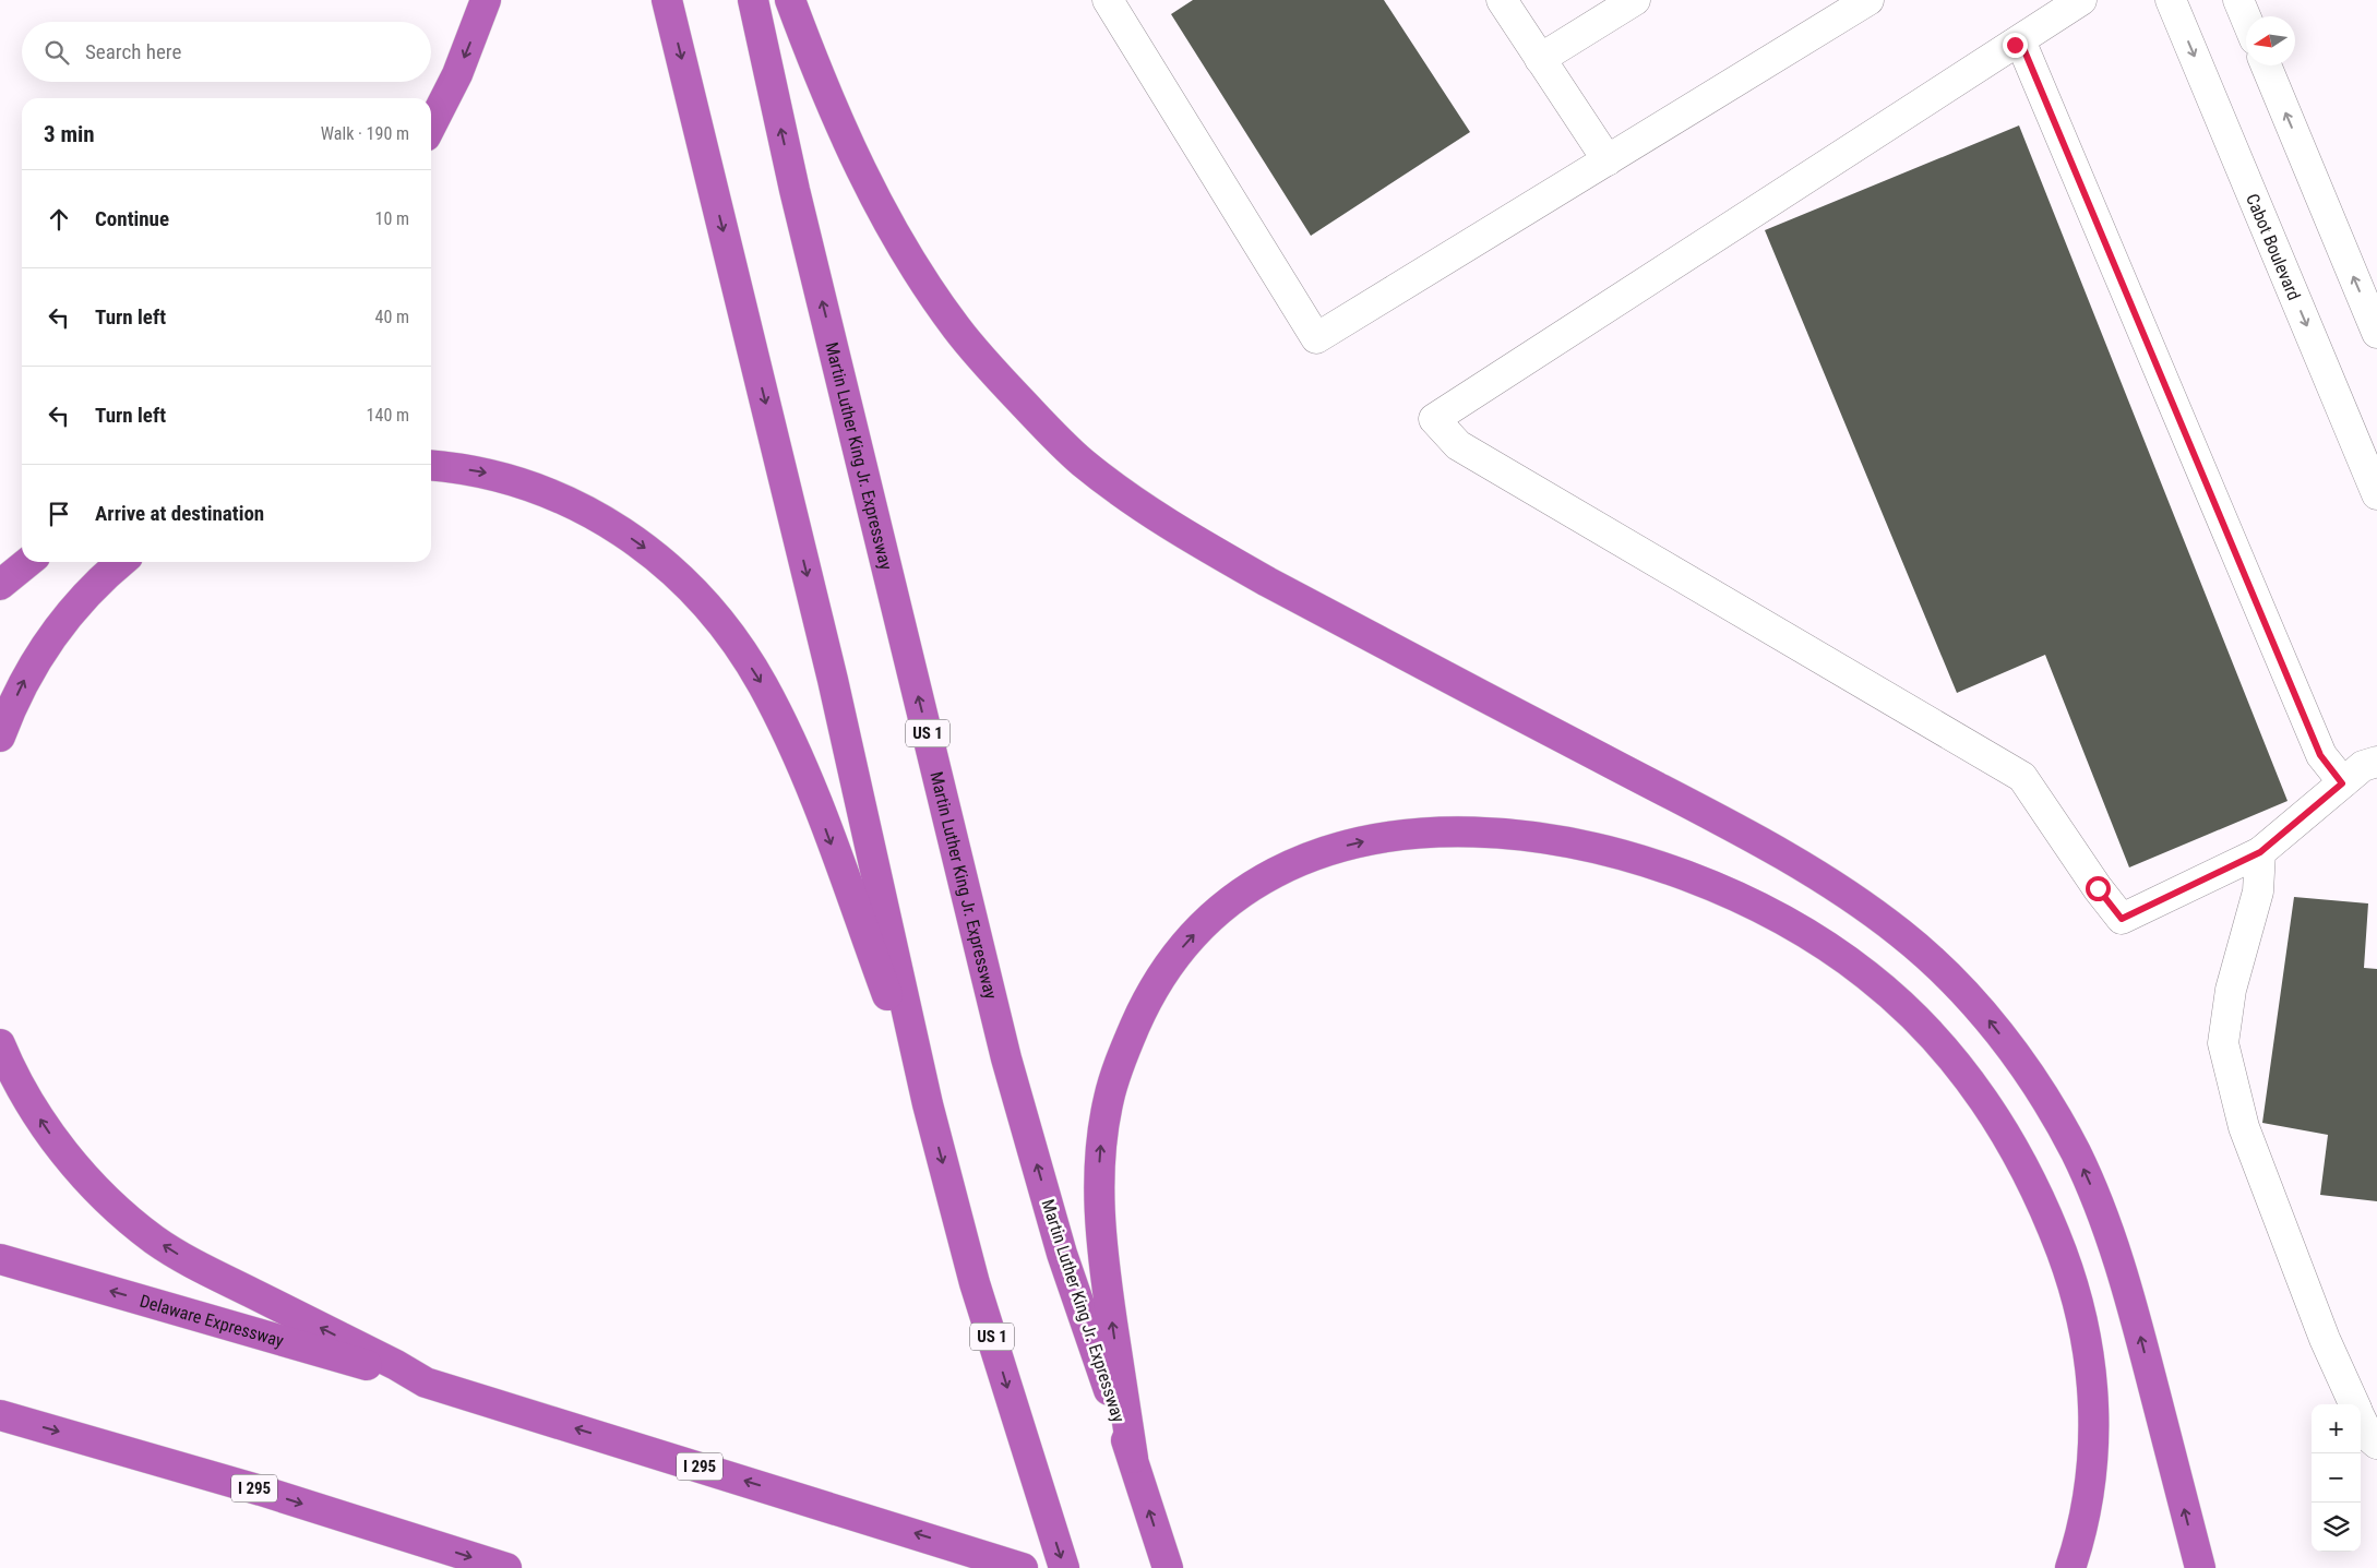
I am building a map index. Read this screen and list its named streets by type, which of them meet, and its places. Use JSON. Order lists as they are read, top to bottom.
{
  "streets": {
    "highway": [
      "Martin Luther King Jr. Expressway",
      "US 1",
      "Delaware Expressway",
      "I 295"
    ],
    "street": ["Cabot Boulevard"]
  },
  "crossings": [
    ["Delaware Expressway", "I 295"]
  ],
  "north": "left",
  "page": {
    "search": "Search here",
    "heading": ["3 min", "Walk · 190 m"],
    "list": [
      ["Continue", "10 m"],
      ["Turn left", "40 m"],
      ["Turn left", "140 m"],
      "Arrive at destination"
    ],
    "map_buttons": ["+", "−"]
  }
}
